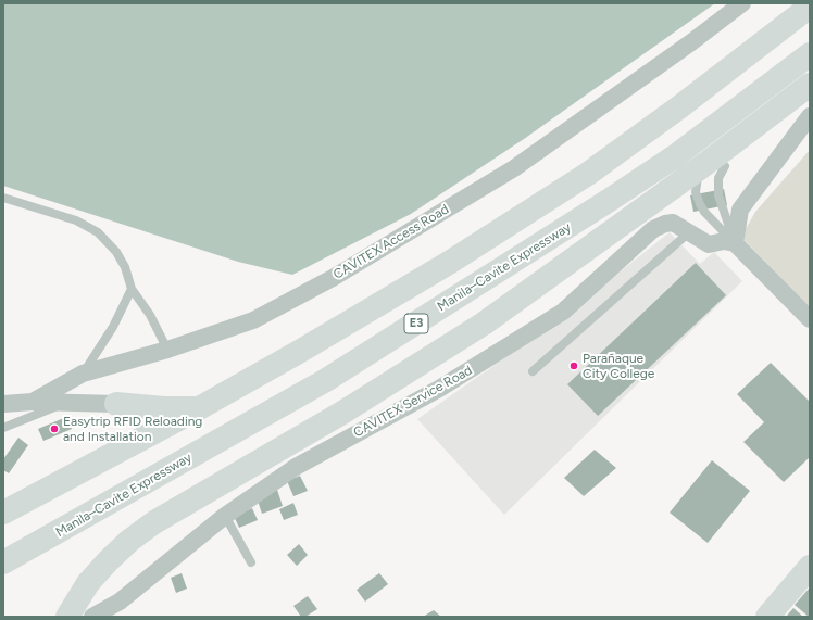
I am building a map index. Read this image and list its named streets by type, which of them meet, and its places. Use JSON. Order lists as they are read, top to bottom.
{
  "streets": {
    "main road": ["Manila–Cavite Expressway", "E3"],
    "street": ["CAVITEX Access Road", "CAVITEX Service Road"]
  },
  "places": ["Parañaque City College", "Easytrip RFID Reloading and Installation"]
}
